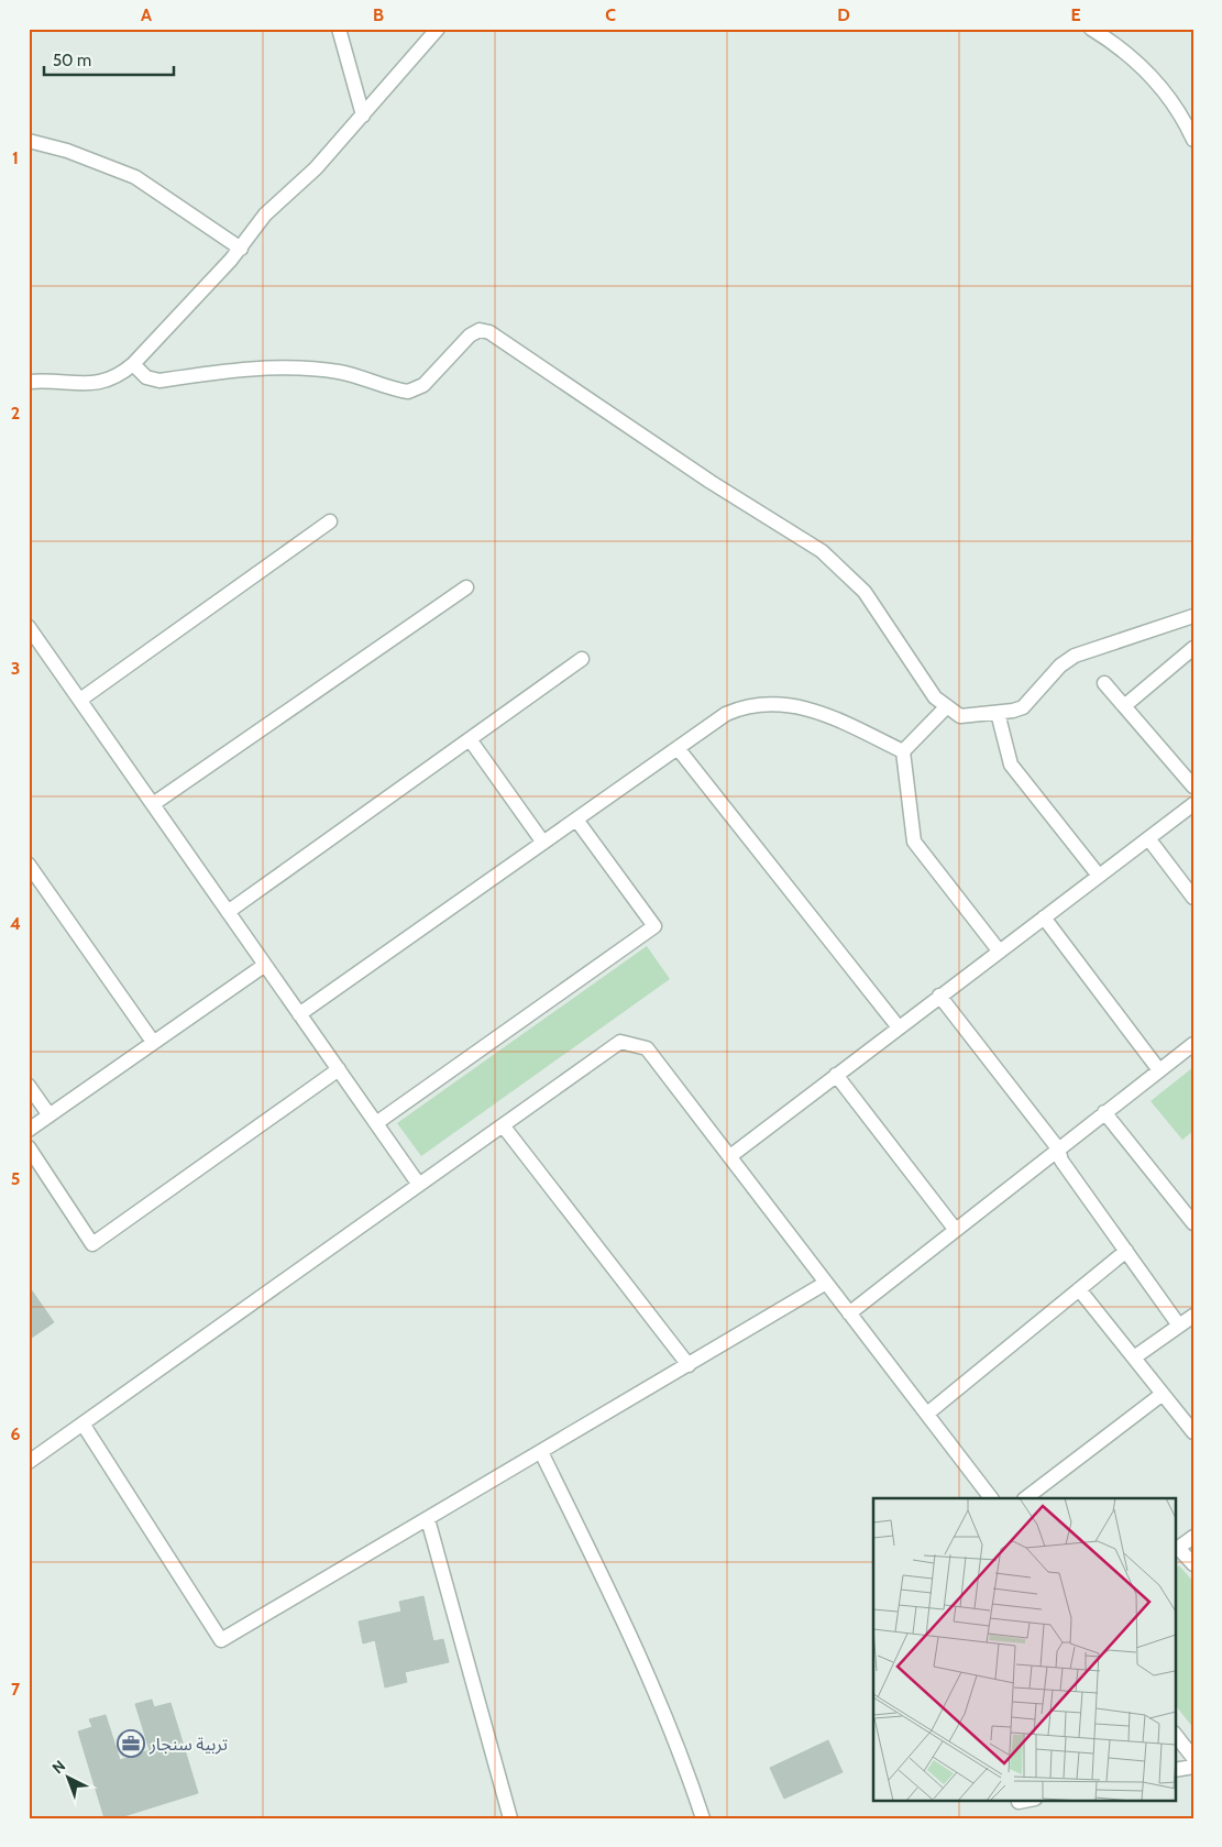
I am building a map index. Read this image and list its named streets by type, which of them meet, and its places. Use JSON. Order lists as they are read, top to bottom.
{
  "places": {
    "office": ["تربية سنجار"]
  },
  "scale_bar": "50 m",
  "north": "top left",
  "grid": {
    "columns": [
      "A",
      "B",
      "C",
      "D",
      "E"
    ],
    "rows": [
      "1",
      "2",
      "3",
      "4",
      "5",
      "6",
      "7"
    ]
  }
}
